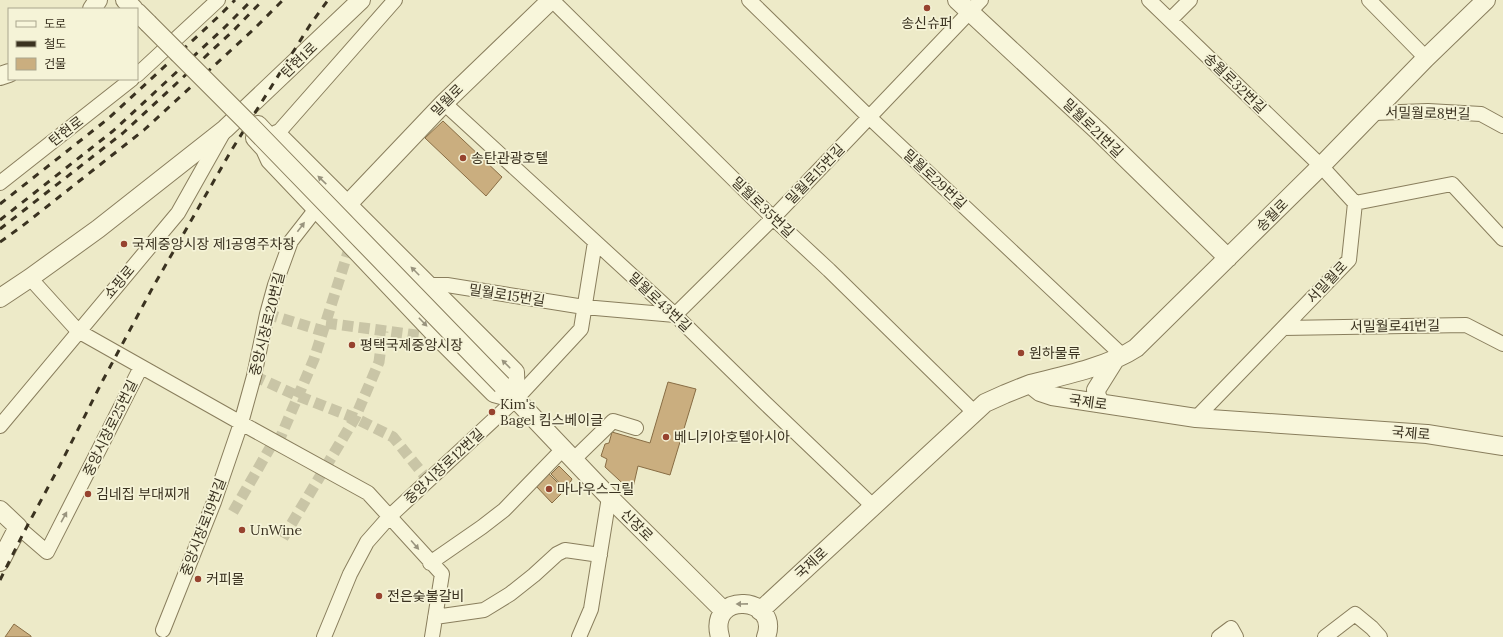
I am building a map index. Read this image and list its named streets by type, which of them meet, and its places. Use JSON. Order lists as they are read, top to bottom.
{
  "streets": {
    "street": [
      "탄현1로",
      "송월로32번길",
      "밀월로",
      "서밀월로8번길",
      "밀월로21번길",
      "탄현로",
      "밀월로15번길",
      "밀월로29번길",
      "밀월로35번길",
      "송월로",
      "쇼핑로",
      "서밀월로",
      "밀월로43번길",
      "중앙시장로20번길",
      "서밀월로41번길",
      "국제로",
      "중앙시장로25번길",
      "중앙시장로12번길",
      "신장로",
      "중앙시장로19번길"
    ]
  },
  "crossings": [
    ["탄현1로", "쇼핑로"],
    ["송월로32번길", "송월로"],
    ["송월로32번길", "서밀월로"],
    ["밀월로", "밀월로35번길"],
    ["밀월로", "밀월로43번길"],
    ["서밀월로8번길", "송월로"],
    ["밀월로21번길", "밀월로15번길"],
    ["밀월로21번길", "송월로"],
    ["밀월로15번길", "밀월로29번길"],
    ["밀월로15번길", "밀월로35번길"],
    ["밀월로15번길", "밀월로43번길"],
    ["밀월로29번길", "송월로"],
    ["밀월로35번길", "국제로"],
    ["송월로", "국제로"],
    ["서밀월로", "서밀월로41번길"],
    ["서밀월로", "국제로"],
    ["밀월로43번길", "국제로"],
    ["중앙시장로20번길", "중앙시장로19번길"],
    ["중앙시장로12번길", "신장로"]
  ],
  "one_way": ["중앙시장로20번길", "중앙시장로25번길"],
  "places": [
    "송신슈퍼",
    "송탄관광호텔",
    "국제중앙시장 제1공영주차장",
    "평택국제중앙시장",
    "원하물류",
    "Kim's Bagel 킴스베이글",
    "베니키아호텔아시아",
    "마나우스그릴",
    "김네집 부대찌개",
    "UnWine",
    "커피몰",
    "전은숮불갈비"
  ],
  "legend": ["도로", "철도", "건물"]
}
